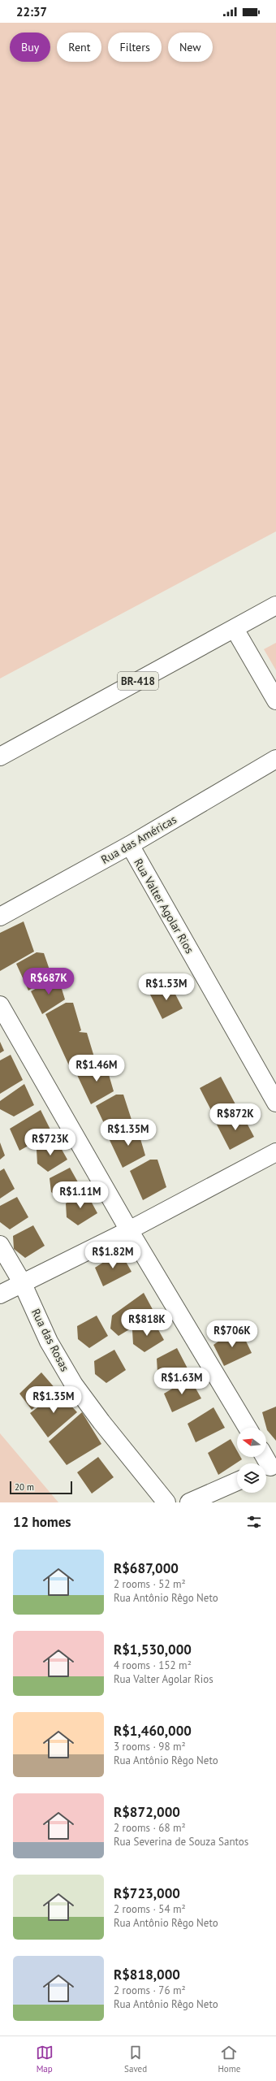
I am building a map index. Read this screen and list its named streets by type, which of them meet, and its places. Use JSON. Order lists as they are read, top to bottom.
{
  "streets": {
    "street": [
      "BR-418",
      "Rua das Américas",
      "Rua Valter Agolar Rios",
      "Rua das Rosas"
    ]
  },
  "crossings": [
    ["Rua das Américas", "Rua Valter Agolar Rios"]
  ],
  "scale_bar": "20 m",
  "north": "left",
  "page": {
    "status": "22:37",
    "chip": [
      "Buy",
      "Rent",
      "Filters",
      "New"
    ],
    "price": [
      "R$687K",
      "R$1.53M",
      "R$1.46M",
      "R$872K",
      "R$1.35M",
      "R$723K",
      "R$1.11M",
      "R$1.82M",
      "R$818K",
      "R$706K",
      "R$1.63M",
      "R$1.35M"
    ],
    "scale": "20 m",
    "heading": "12 homes",
    "list": [
      {
        "name": "R$687,000",
        "note": "2 rooms · 52 m² · Rua Antônio Rêgo Neto"
      },
      {
        "name": "R$1,530,000",
        "note": "4 rooms · 152 m² · Rua Valter Agolar Rios"
      },
      {
        "name": "R$1,460,000",
        "note": "3 rooms · 98 m² · Rua Antônio Rêgo Neto"
      },
      {
        "name": "R$872,000",
        "note": "2 rooms · 68 m² · Rua Severina de Souza Santos"
      },
      {
        "name": "R$723,000",
        "note": "2 rooms · 54 m² · Rua Antônio Rêgo Neto"
      },
      {
        "name": "R$818,000",
        "note": "2 rooms · 76 m² · Rua Antônio Rêgo Neto"
      }
    ],
    "tabs": ["Map", "Saved", "Home"]
  }
}
